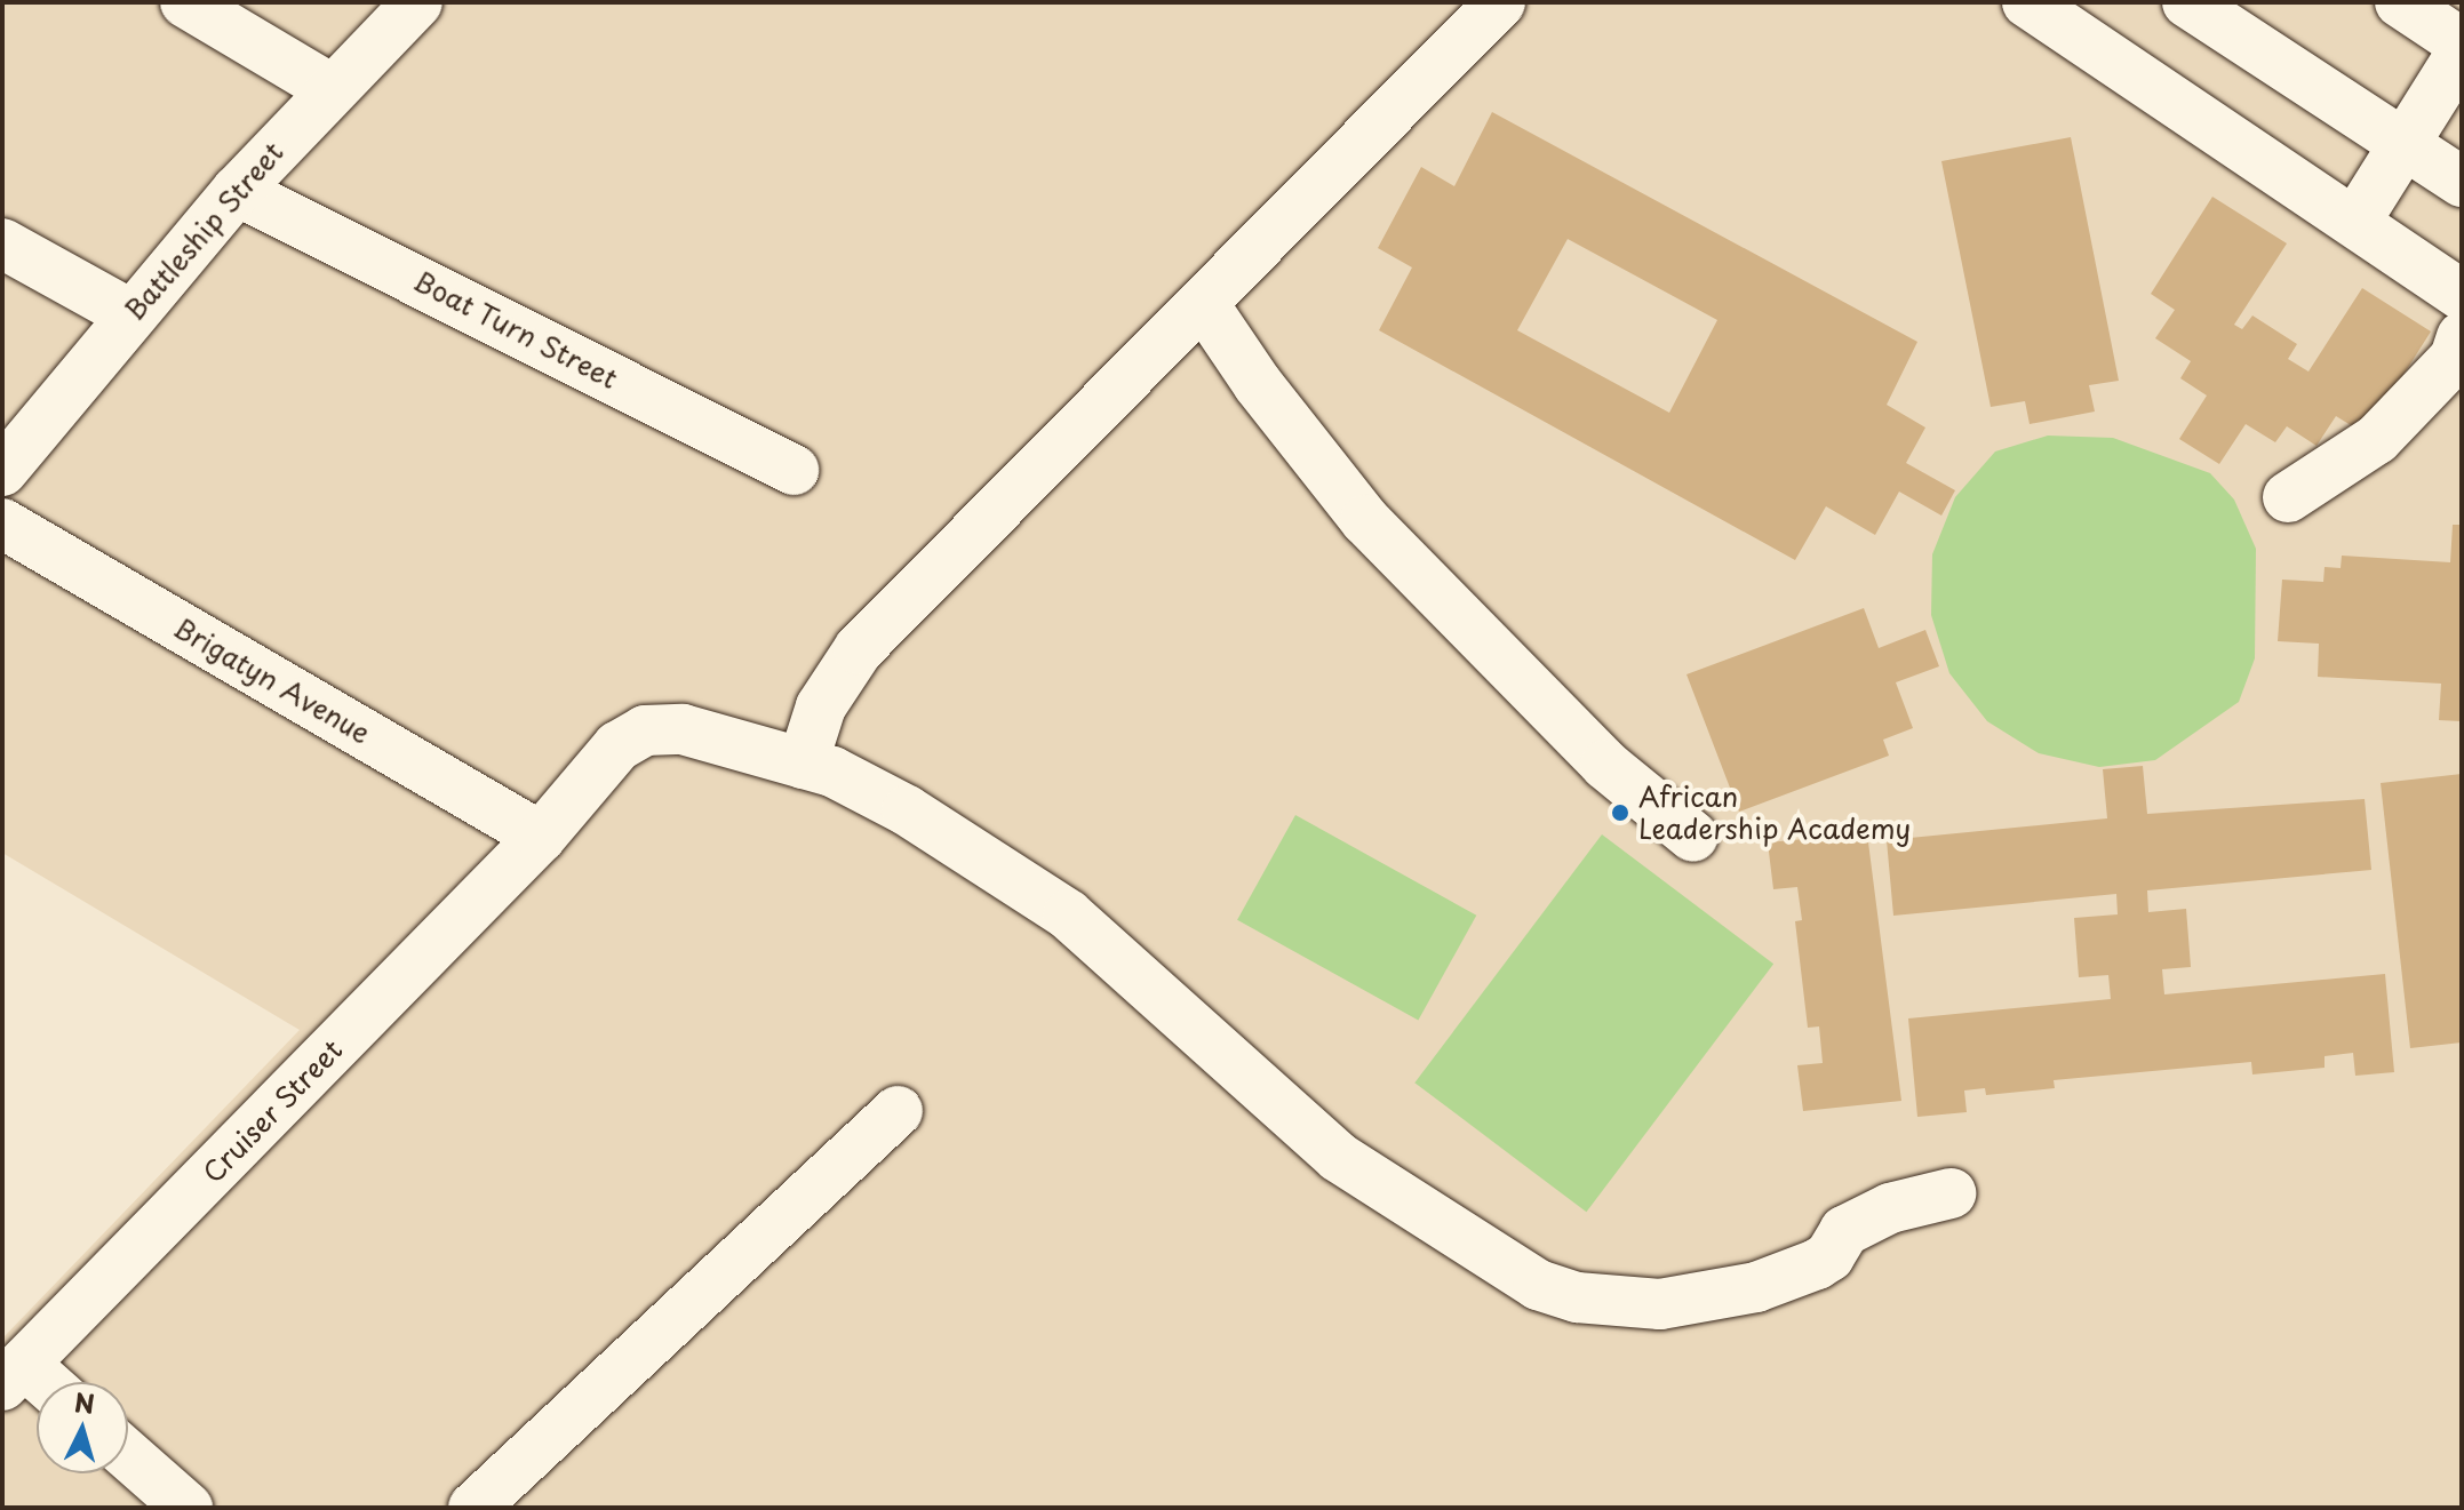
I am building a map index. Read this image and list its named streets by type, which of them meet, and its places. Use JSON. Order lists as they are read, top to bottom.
{
  "streets": {
    "street": [
      "Battleship Street",
      "Boat Turn Street",
      "Brigatyn Avenue",
      "Cruiser Street"
    ]
  },
  "crossings": [
    ["Battleship Street", "Boat Turn Street"],
    ["Brigatyn Avenue", "Cruiser Street"]
  ],
  "places": ["African Leadership Academy"],
  "north": "top"
}
